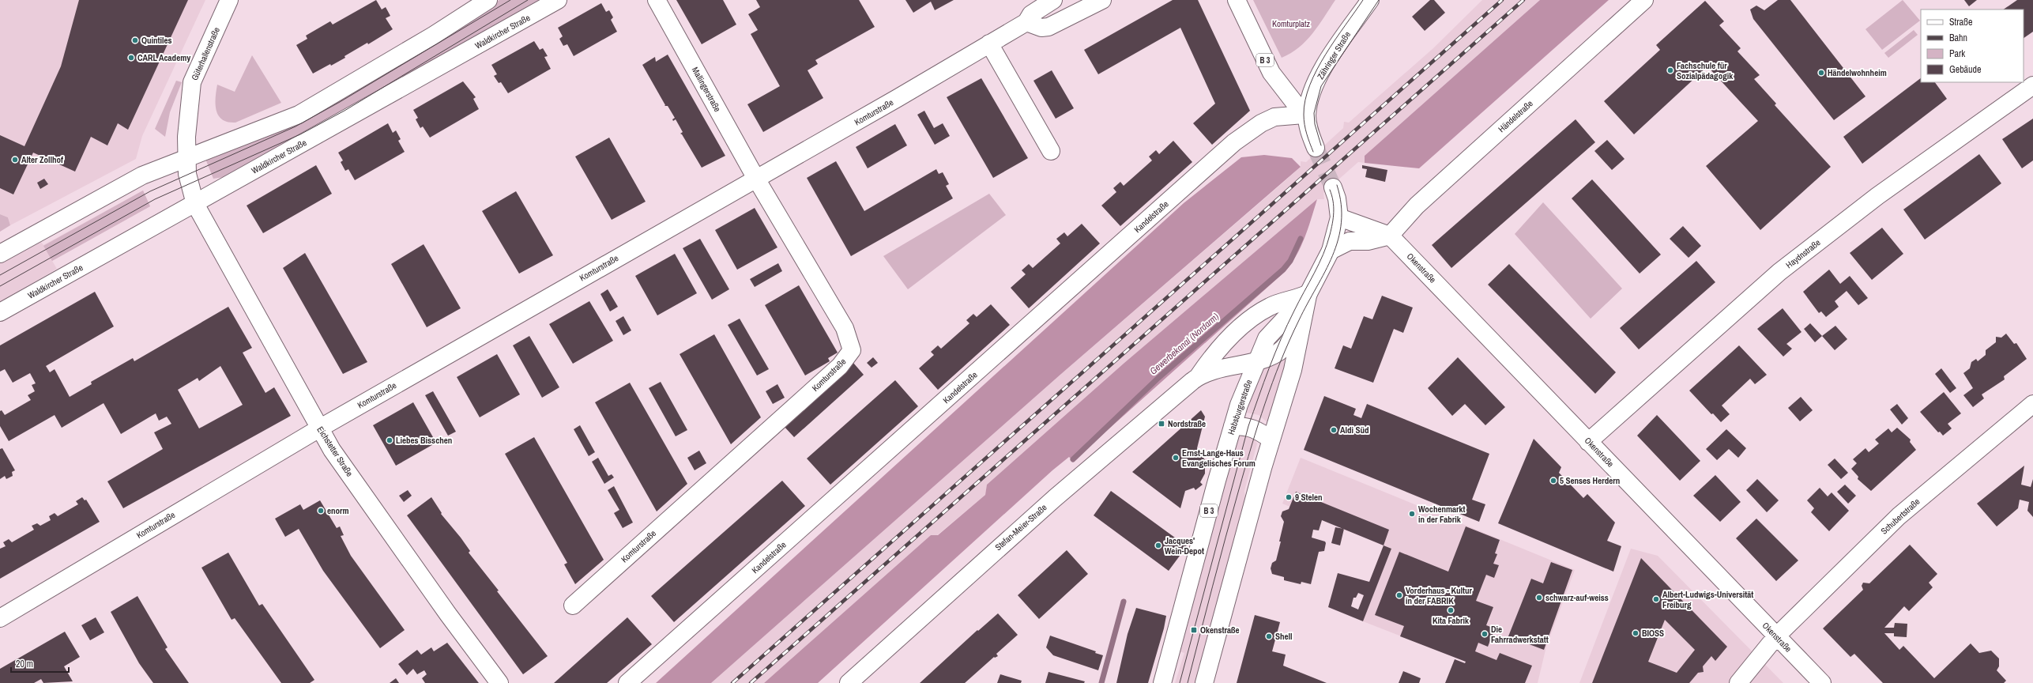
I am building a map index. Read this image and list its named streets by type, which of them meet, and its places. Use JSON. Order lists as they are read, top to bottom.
{
  "streets": {
    "street": [
      "Waldkircher Straße",
      "Güterhallenstraße",
      "Zähringer Straße",
      "B 3",
      "Mallingerstraße",
      "Komturstraße",
      "Händelstraße",
      "Kandelstraße",
      "Haydnstraße",
      "Okenstraße",
      "Habsburgerstraße",
      "Eichstetter Straße",
      "Schubertstraße",
      "Stefan-Meier-Straße"
    ]
  },
  "crossings": [
    ["Waldkircher Straße", "Güterhallenstraße"],
    ["Waldkircher Straße", "Eichstetter Straße"],
    ["Güterhallenstraße", "Eichstetter Straße"],
    ["Zähringer Straße", "B 3"],
    ["Zähringer Straße", "Kandelstraße"],
    ["B 3", "Kandelstraße"],
    ["Mallingerstraße", "Komturstraße"],
    ["Komturstraße", "Eichstetter Straße"],
    ["Händelstraße", "Okenstraße"],
    ["Haydnstraße", "Okenstraße"],
    ["Okenstraße", "Habsburgerstraße"],
    ["Okenstraße", "Schubertstraße"],
    ["Habsburgerstraße", "Stefan-Meier-Straße"]
  ],
  "water": ["Gewerbekanal (Nordarm)"],
  "parks": ["Komturplatz"],
  "places": {
    "other": [
      "Quintiles",
      "CARL Academy",
      "Fachschule für Sozialpädagogik",
      "Händelwohnheim",
      "Alter Zollhof",
      "Aldi Süd",
      "Liebes Bisschen",
      "Ernst-Lange-Haus Evangelisches Forum",
      "5 Senses Herdern",
      "9 Stelen",
      "enorm",
      "Wochenmarkt in der Fabrik",
      "Jacques' Wein-Depot",
      "Vorderhaus - Kultur in der FABRIK",
      "schwarz-auf-weiss",
      "Albert-Ludwigs-Universität Freiburg",
      "Kita Fabrik",
      "BIOSS",
      "Die Fahrradwerkstatt",
      "Shell"
    ],
    "transit": ["Nordstraße", "Okenstraße"]
  },
  "legend": [
    "Straße",
    "Bahn",
    "Park",
    "Gebäude"
  ],
  "scale_bar": "20 m"
}
